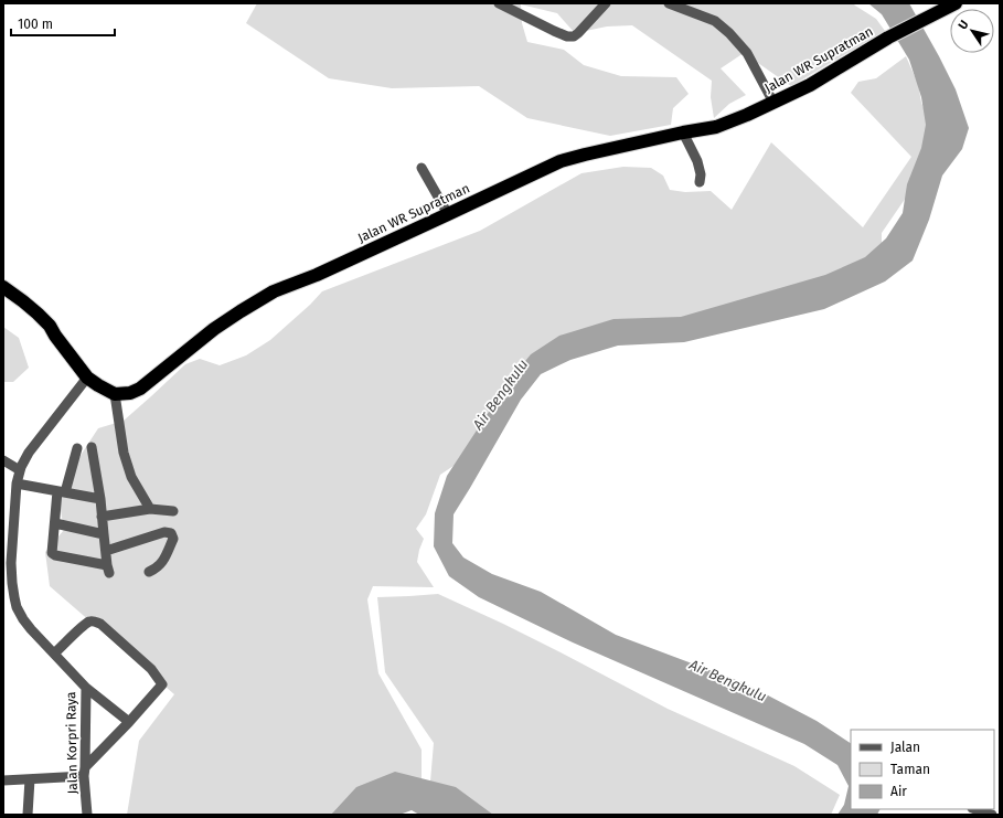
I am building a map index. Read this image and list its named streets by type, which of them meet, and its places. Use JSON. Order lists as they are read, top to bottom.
{
  "streets": {
    "highway": ["Jalan WR Supratman"],
    "street": ["Jalan Korpri Raya"]
  },
  "water": ["Air Bengkulu"],
  "legend": ["Jalan", "Taman", "Air"],
  "scale_bar": "100 m",
  "north": "top left"
}
